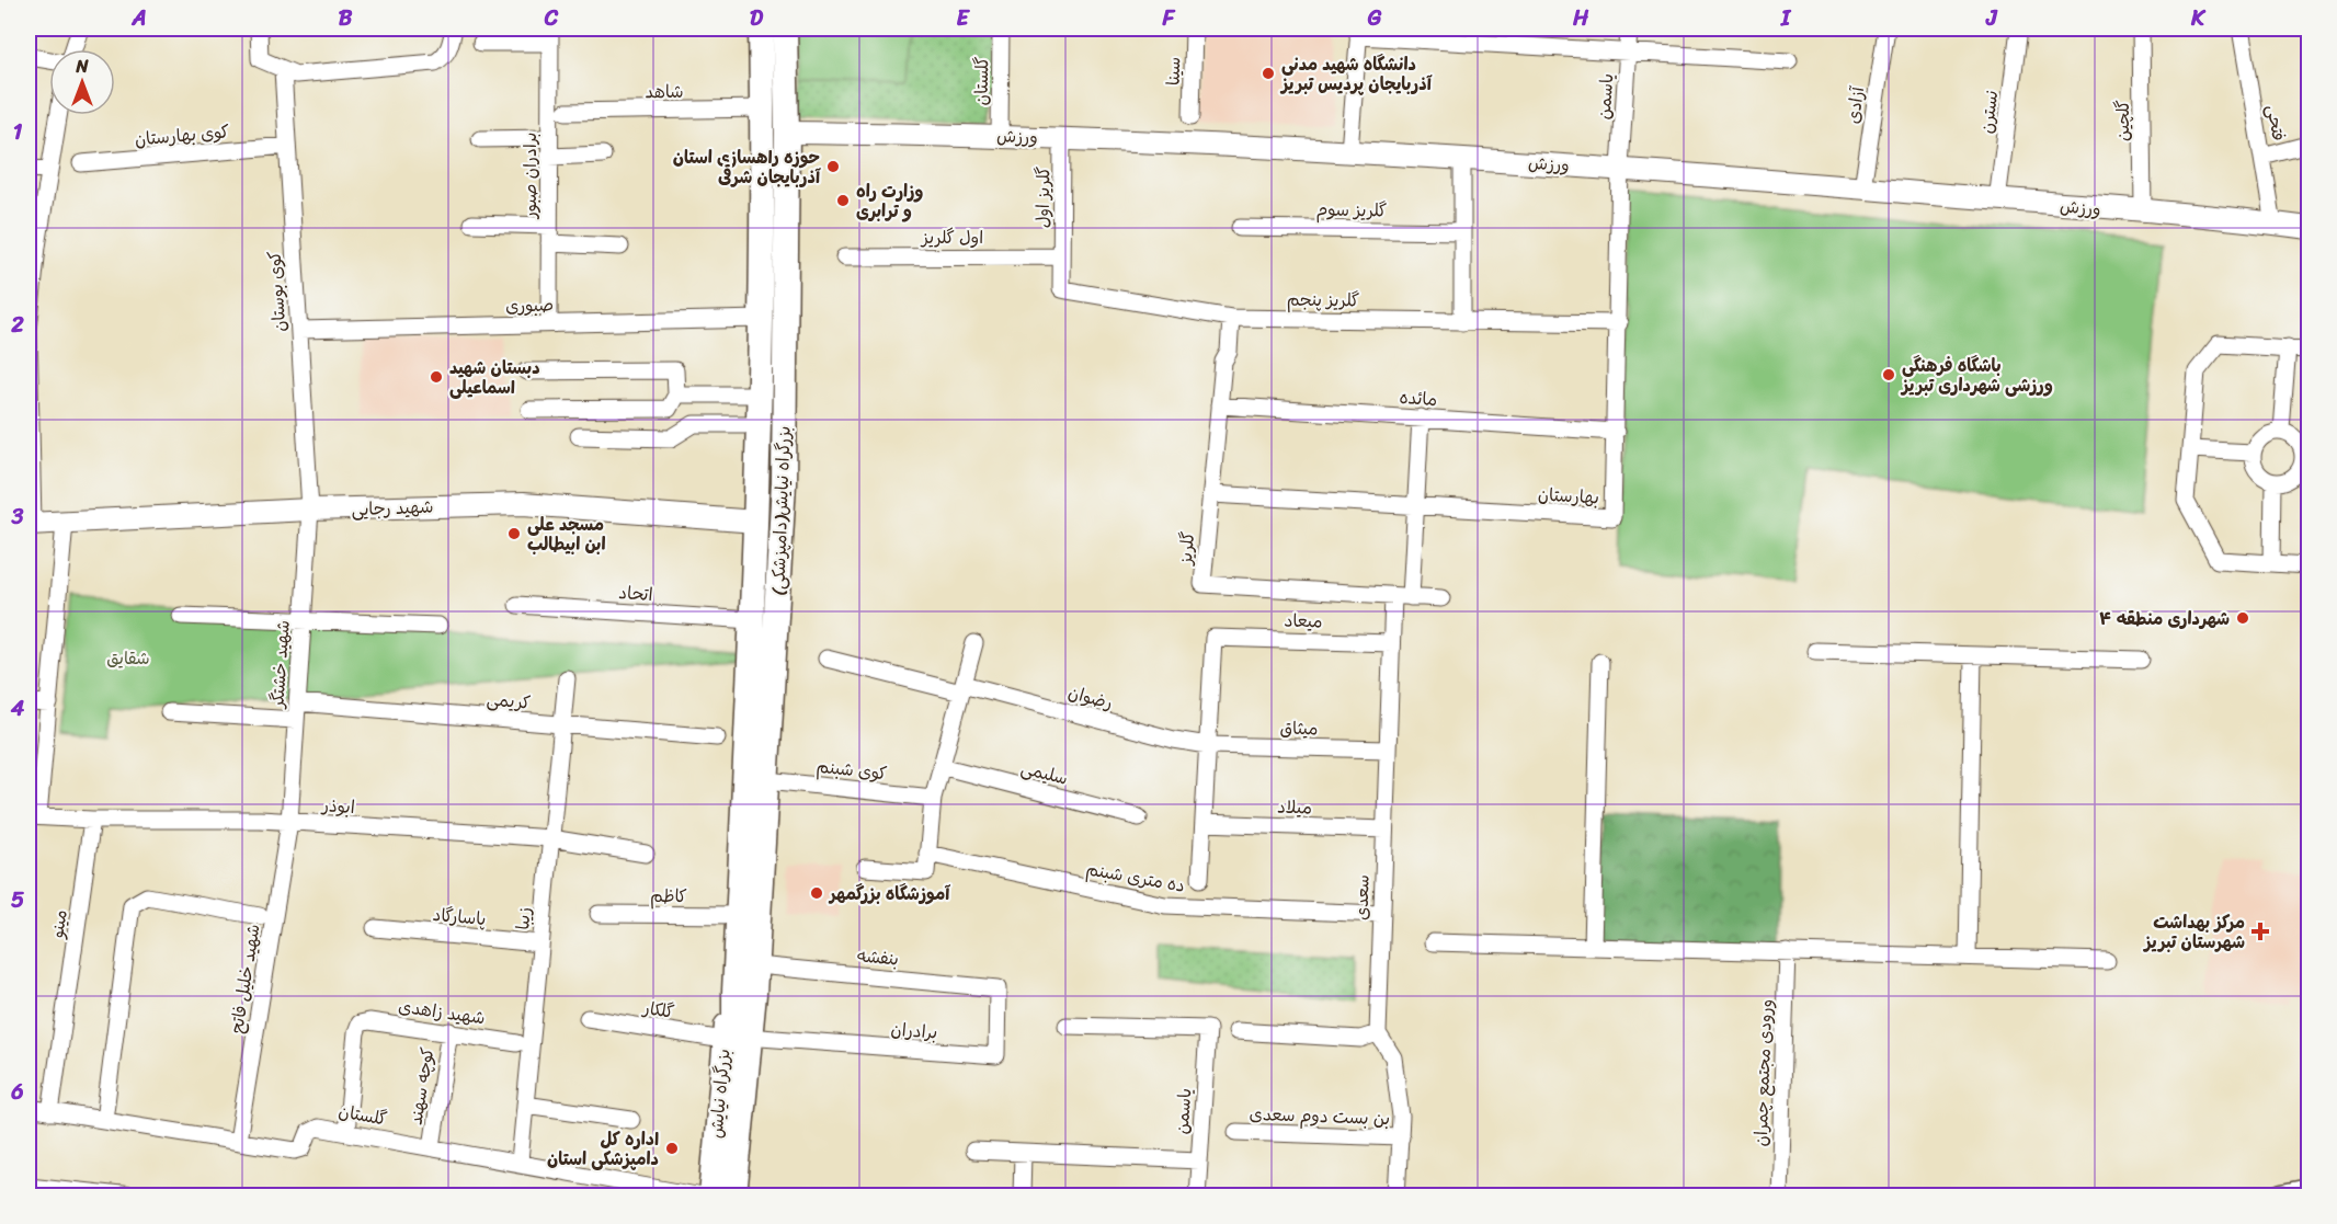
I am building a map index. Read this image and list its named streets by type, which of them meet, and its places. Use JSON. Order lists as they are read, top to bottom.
{
  "streets": {
    "highway": ["بزرگراه نیایش(دامپزشکی)", "بزرگراه نیایش"],
    "main road": ["ورزش", "شهید رجایی"],
    "street": [
      "سینا",
      "گلستان",
      "شاهد",
      "یاسمن",
      "آزادی",
      "نسترن",
      "گلچین",
      "فتحی",
      "کوی بهارستان",
      "برادران صبور",
      "گلریز اول",
      "گلریز سوم",
      "اول گلریز",
      "کوی بوستان",
      "گلریز پنجم",
      "صبوری",
      "مائده",
      "بهارستان",
      "گلریز",
      "اتحاد",
      "میعاد",
      "شهید خشتگر",
      "رضوان",
      "کریمی",
      "میثاق",
      "کوی شبنم",
      "سلیمی",
      "ابوذر",
      "میلاد",
      "ده متری شبنم",
      "کاظم",
      "سعدی",
      "پاسارگاد",
      "زیبا",
      "مینو",
      "بنفشه",
      "شهید خلیل فاتح",
      "گلکار",
      "شهید زاهدی",
      "برادران",
      "ورودی مجتمع چمران",
      "کوچه سهند",
      "بن بست دوم سعدی"
    ]
  },
  "crossings": [
    ["گلستان", "ورزش"],
    ["گلستان", "زیبا"],
    ["گلستان", "مینو"],
    ["گلستان", "شهید خلیل فاتح"],
    ["گلستان", "شهید زاهدی"],
    ["گلستان", "کوچه سهند"],
    ["شاهد", "بزرگراه نیایش(دامپزشکی)"],
    ["یاسمن", "ورزش"],
    ["یاسمن", "بهارستان"],
    ["آزادی", "ورزش"],
    ["نسترن", "ورزش"],
    ["گلچین", "ورزش"],
    ["فتحی", "ورزش"],
    ["کوی بهارستان", "کوی بوستان"],
    ["ورزش", "گلریز اول"],
    ["ورزش", "بهارستان"],
    ["ورزش", "بزرگراه نیایش(دامپزشکی)"],
    ["برادران صبور", "صبوری"],
    ["گلریز اول", "اول گلریز"],
    ["گلریز اول", "گلریز پنجم"],
    ["اول گلریز", "گلریز پنجم"],
    ["کوی بوستان", "صبوری"],
    ["کوی بوستان", "شهید رجایی"],
    ["کوی بوستان", "شهید خشتگر"],
    ["گلریز پنجم", "بهارستان"],
    ["گلریز پنجم", "گلریز"],
    ["صبوری", "بزرگراه نیایش(دامپزشکی)"],
    ["مائده", "بهارستان"],
    ["مائده", "گلریز"],
    ["بهارستان", "گلریز"],
    ["شهید رجایی", "بزرگراه نیایش(دامپزشکی)"],
    ["شهید رجایی", "شهید خشتگر"],
    ["بزرگراه نیایش(دامپزشکی)", "اتحاد"],
    ["بزرگراه نیایش(دامپزشکی)", "کوی شبنم"],
    ["بزرگراه نیایش(دامپزشکی)", "کاظم"],
    ["بزرگراه نیایش(دامپزشکی)", "بنفشه"],
    ["بزرگراه نیایش(دامپزشکی)", "بزرگراه نیایش"],
    ["گلریز", "سعدی"],
    ["میعاد", "رضوان"],
    ["میعاد", "میثاق"],
    ["میعاد", "سعدی"],
    ["شهید خشتگر", "کریمی"],
    ["شهید خشتگر", "ابوذر"],
    ["شهید خشتگر", "شهید خلیل فاتح"],
    ["رضوان", "میثاق"],
    ["کریمی", "زیبا"],
    ["میثاق", "سعدی"],
    ["ابوذر", "زیبا"],
    ["ابوذر", "مینو"],
    ["ابوذر", "شهید خلیل فاتح"],
    ["میلاد", "سعدی"],
    ["ده متری شبنم", "سعدی"],
    ["پاسارگاد", "زیبا"],
    ["بنفشه", "برادران"],
    ["گلکار", "بزرگراه نیایش"],
    ["شهید زاهدی", "کوچه سهند"],
    ["برادران", "بزرگراه نیایش"]
  ],
  "parks": ["شقایق"],
  "places": {
    "other": [
      "دانشگاه شهید مدنی آذربایجان پردیس تبریز",
      "حوزه راهسازی استان آذربایجان شرقی",
      "وزارت راه و ترابری",
      "باشگاه فرهنگی ورزشی شهرداری تبریز",
      "دبستان شهید اسماعیلی",
      "مسجد علی ابن ابیطالب",
      "شهرداری منطقه ۴",
      "آموزشگاه بزرگمهر",
      "اداره کل دامپزشکی استان"
    ],
    "health": ["مرکز بهداشت شهرستان تبریز"]
  },
  "north": "top",
  "grid": {
    "columns": [
      "A",
      "B",
      "C",
      "D",
      "E",
      "F",
      "G",
      "H",
      "I",
      "J",
      "K"
    ],
    "rows": [
      "1",
      "2",
      "3",
      "4",
      "5",
      "6"
    ]
  }
}
